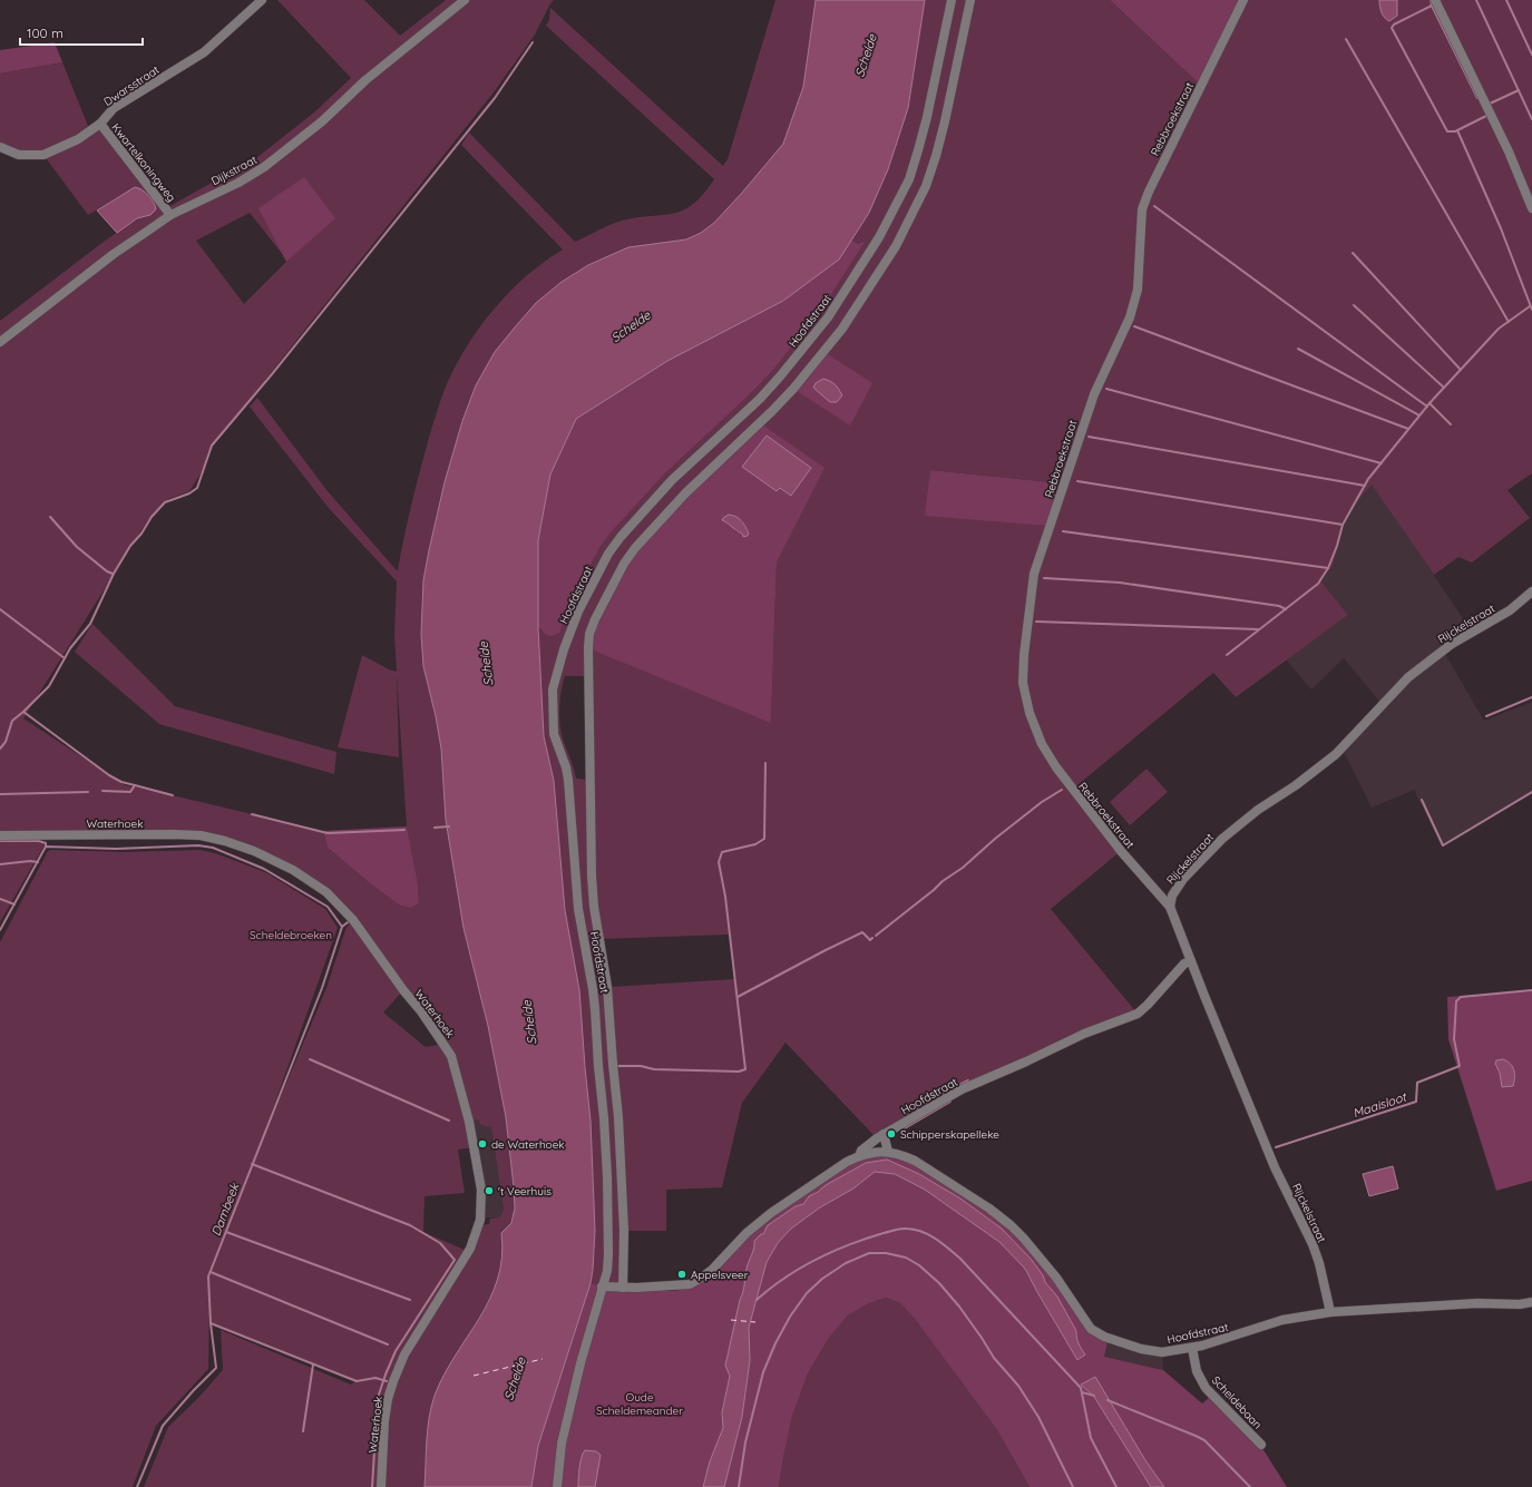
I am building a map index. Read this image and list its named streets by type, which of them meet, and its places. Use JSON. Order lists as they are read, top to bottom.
{
  "streets": {
    "street": [
      "Dwarsstraat",
      "Rebbroekstraat",
      "Kwartelkoningweg",
      "Dijkstraat",
      "Hoofdstraat",
      "Rijckelstraat",
      "Waterhoek",
      "Scheldebaan"
    ]
  },
  "crossings": [
    ["Dwarsstraat", "Kwartelkoningweg"],
    ["Rebbroekstraat", "Rijckelstraat"],
    ["Kwartelkoningweg", "Dijkstraat"],
    ["Hoofdstraat", "Rijckelstraat"],
    ["Hoofdstraat", "Scheldebaan"]
  ],
  "water": ["Schelde", "Maaisloot", "Dambeek"],
  "parks": ["Scheldebroeken", "Oude Scheldemeander"],
  "places": [
    "Schipperskapelleke",
    "de Waterhoek",
    "'t Veerhuis",
    "Appelsveer"
  ],
  "scale_bar": "100 m"
}
